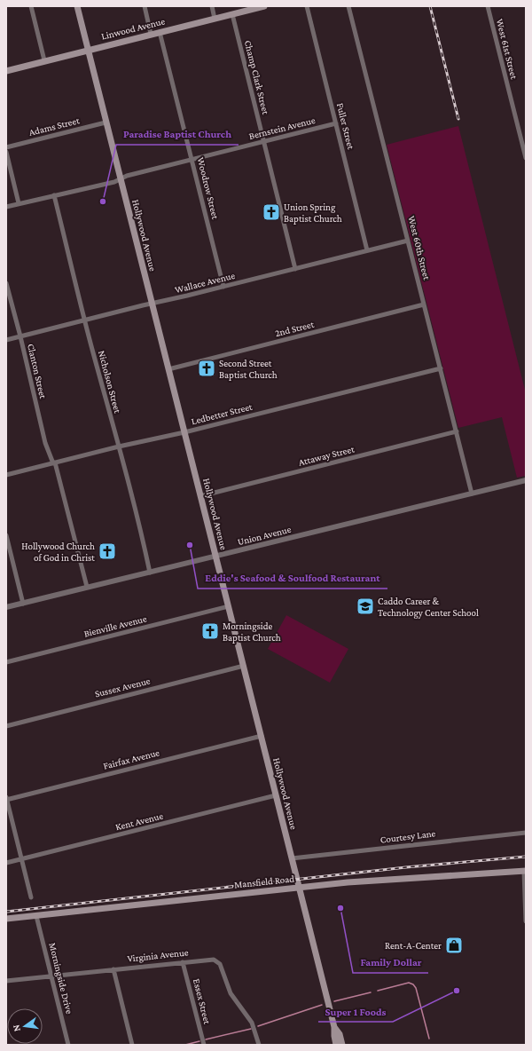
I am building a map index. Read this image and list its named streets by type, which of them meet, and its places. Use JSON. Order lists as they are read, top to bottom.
{
  "streets": {
    "main road": ["Linwood Avenue", "Hollywood Avenue", "Mansfield Road"],
    "street": [
      "West 61st Street",
      "Champ Clark Street",
      "Adams Street",
      "Fuller Street",
      "Bernstein Avenue",
      "Woodrow Street",
      "West 60th Street",
      "Wallace Avenue",
      "2nd Street",
      "Clanton Street",
      "Nicholson Street",
      "Ledbetter Street",
      "Attaway Street",
      "Union Avenue",
      "Bienville Avenue",
      "Sussex Avenue",
      "Fairfax Avenue",
      "Kent Avenue",
      "Courtesy Lane",
      "Virginia Avenue",
      "Morningside Drive",
      "Essex Street"
    ]
  },
  "crossings": [
    ["Linwood Avenue", "Champ Clark Street"],
    ["Linwood Avenue", "Woodrow Street"],
    ["Linwood Avenue", "Hollywood Avenue"],
    ["Champ Clark Street", "Bernstein Avenue"],
    ["Champ Clark Street", "Wallace Avenue"],
    ["Adams Street", "Hollywood Avenue"],
    ["Fuller Street", "Bernstein Avenue"],
    ["Fuller Street", "Wallace Avenue"],
    ["Bernstein Avenue", "Woodrow Street"],
    ["Bernstein Avenue", "Hollywood Avenue"],
    ["Bernstein Avenue", "Nicholson Street"],
    ["Woodrow Street", "Wallace Avenue"],
    ["Hollywood Avenue", "Wallace Avenue"],
    ["Hollywood Avenue", "2nd Street"],
    ["Hollywood Avenue", "Ledbetter Street"],
    ["Hollywood Avenue", "Attaway Street"],
    ["Hollywood Avenue", "Union Avenue"],
    ["Hollywood Avenue", "Bienville Avenue"],
    ["Hollywood Avenue", "Sussex Avenue"],
    ["Hollywood Avenue", "Fairfax Avenue"],
    ["Hollywood Avenue", "Kent Avenue"],
    ["Hollywood Avenue", "Courtesy Lane"],
    ["Hollywood Avenue", "Mansfield Road"],
    ["West 60th Street", "Wallace Avenue"],
    ["West 60th Street", "2nd Street"],
    ["West 60th Street", "Ledbetter Street"],
    ["West 60th Street", "Attaway Street"],
    ["West 60th Street", "Union Avenue"],
    ["Wallace Avenue", "Clanton Street"],
    ["Wallace Avenue", "Nicholson Street"],
    ["Clanton Street", "Ledbetter Street"],
    ["Clanton Street", "Union Avenue"],
    ["Nicholson Street", "Ledbetter Street"],
    ["Nicholson Street", "Union Avenue"],
    ["Mansfield Road", "Morningside Drive"],
    ["Virginia Avenue", "Morningside Drive"],
    ["Virginia Avenue", "Essex Street"]
  ],
  "places": {
    "other": [
      "Paradise Baptist Church",
      "Eddie's Seafood & Soulfood Restaurant",
      "Family Dollar",
      "Super 1 Foods"
    ],
    "church": [
      "Union Spring Baptist Church",
      "Second Street Baptist Church",
      "Hollywood Church of God in Christ",
      "Morningside Baptist Church"
    ],
    "school or university": ["Caddo Career & Technology Center School"],
    "shop": ["Rent-A-Center"]
  },
  "north": "left"
}
